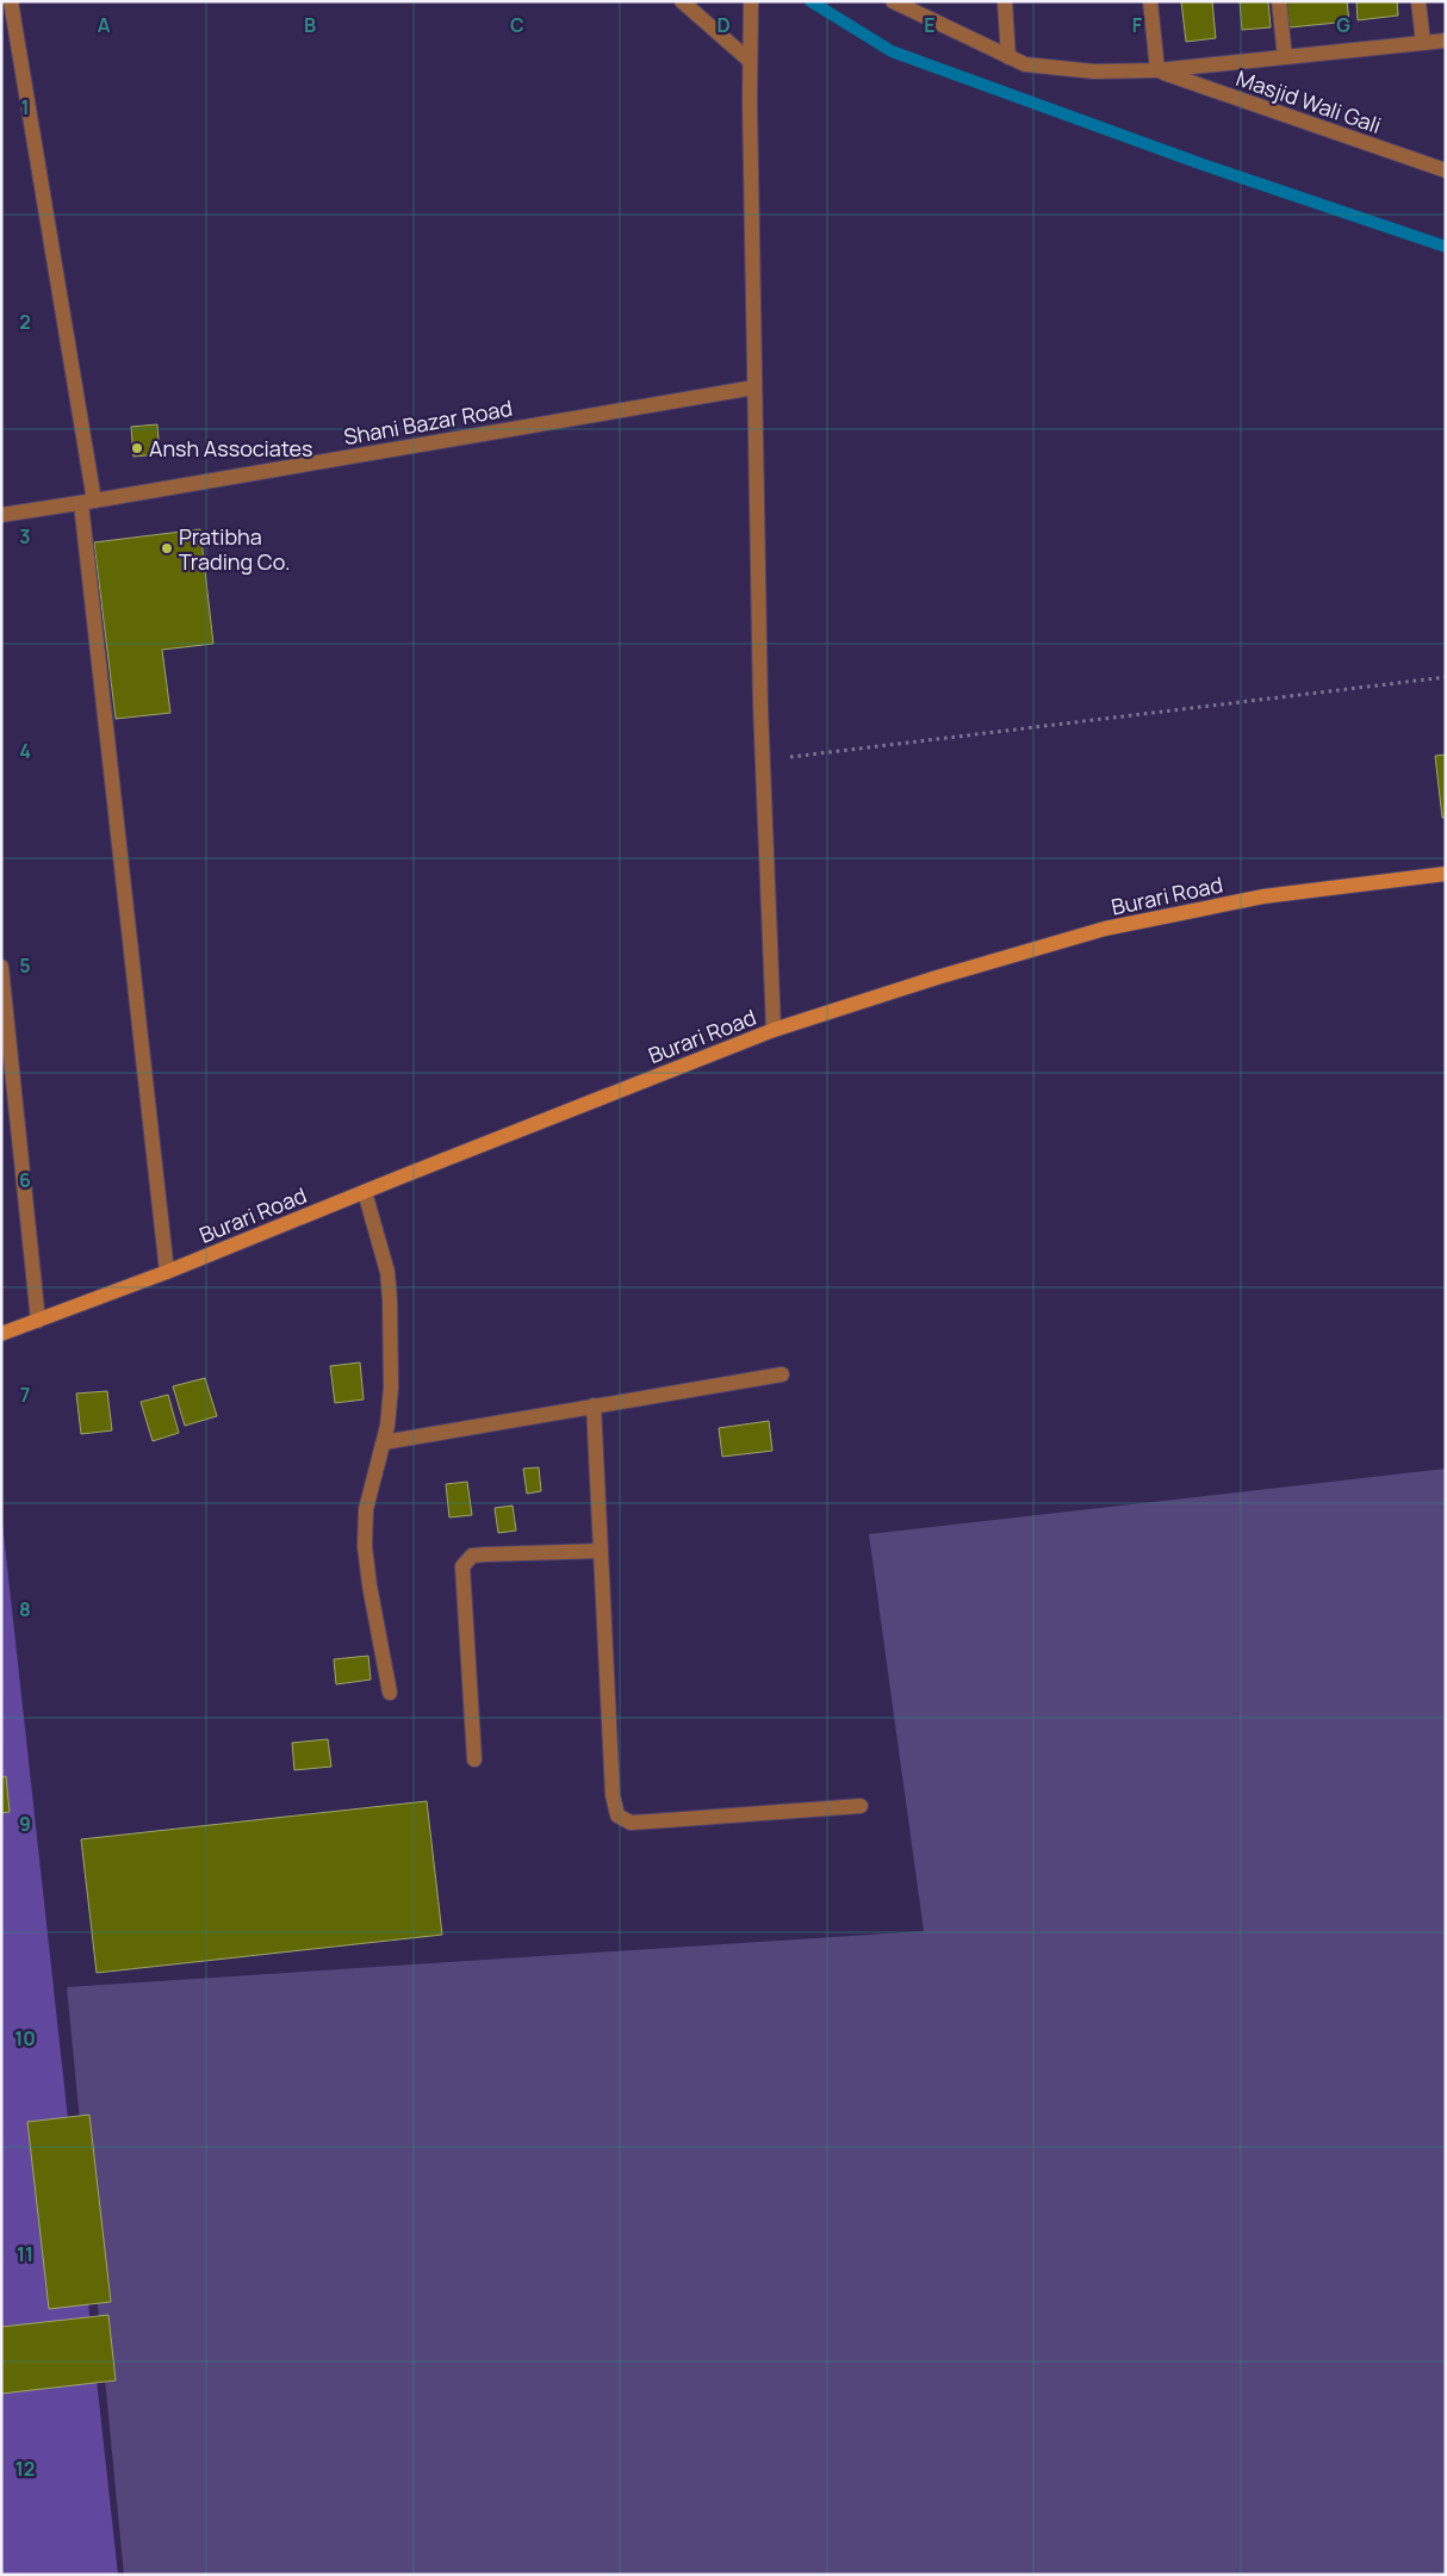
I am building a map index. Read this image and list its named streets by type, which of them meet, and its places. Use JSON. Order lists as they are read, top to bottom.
{
  "streets": {
    "main road": ["Burari Road"],
    "street": ["Masjid Wali Gali", "Shani Bazar Road"]
  },
  "places": ["Ansh Associates", "Pratibha Trading Co."],
  "grid": {
    "columns": [
      "A",
      "B",
      "C",
      "D",
      "E",
      "F",
      "G"
    ],
    "rows": [
      "1",
      "2",
      "3",
      "4",
      "5",
      "6",
      "7",
      "8",
      "9",
      "10",
      "11",
      "12"
    ]
  }
}
